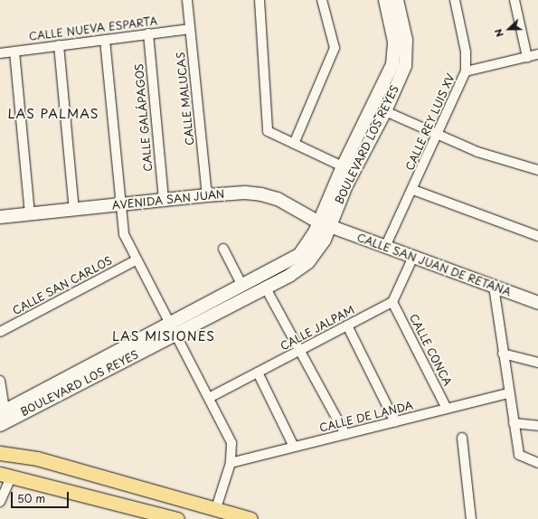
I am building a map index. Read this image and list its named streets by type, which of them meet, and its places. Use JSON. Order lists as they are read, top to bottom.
{
  "streets": {
    "main road": ["BOULEVARD LOS REYES", "AVENIDA SAN JUAN", "CALLE SAN JUAN DE RETANA"],
    "street": [
      "CALLE NUEVA ESPARTA",
      "CALLE MALUCAS",
      "CALLE GALÁPAGOS",
      "CALLE REY LUIS XV",
      "CALLE SAN CARLOS",
      "CALLE JALPAM",
      "CALLE CONCA",
      "CALLE DE LANDA"
    ]
  },
  "crossings": [
    ["CALLE NUEVA ESPARTA", "CALLE MALUCAS"],
    ["CALLE NUEVA ESPARTA", "CALLE GALÁPAGOS"],
    ["CALLE MALUCAS", "AVENIDA SAN JUAN"],
    ["CALLE GALÁPAGOS", "AVENIDA SAN JUAN"],
    ["CALLE REY LUIS XV", "CALLE SAN JUAN DE RETANA"],
    ["BOULEVARD LOS REYES", "AVENIDA SAN JUAN"],
    ["BOULEVARD LOS REYES", "CALLE SAN JUAN DE RETANA"],
    ["AVENIDA SAN JUAN", "CALLE SAN JUAN DE RETANA"],
    ["CALLE JALPAM", "CALLE CONCA"],
    ["CALLE CONCA", "CALLE DE LANDA"]
  ],
  "districts": ["LAS PALMAS", "LAS MISIONES"],
  "scale_bar": "50 m",
  "north": "left"
}
